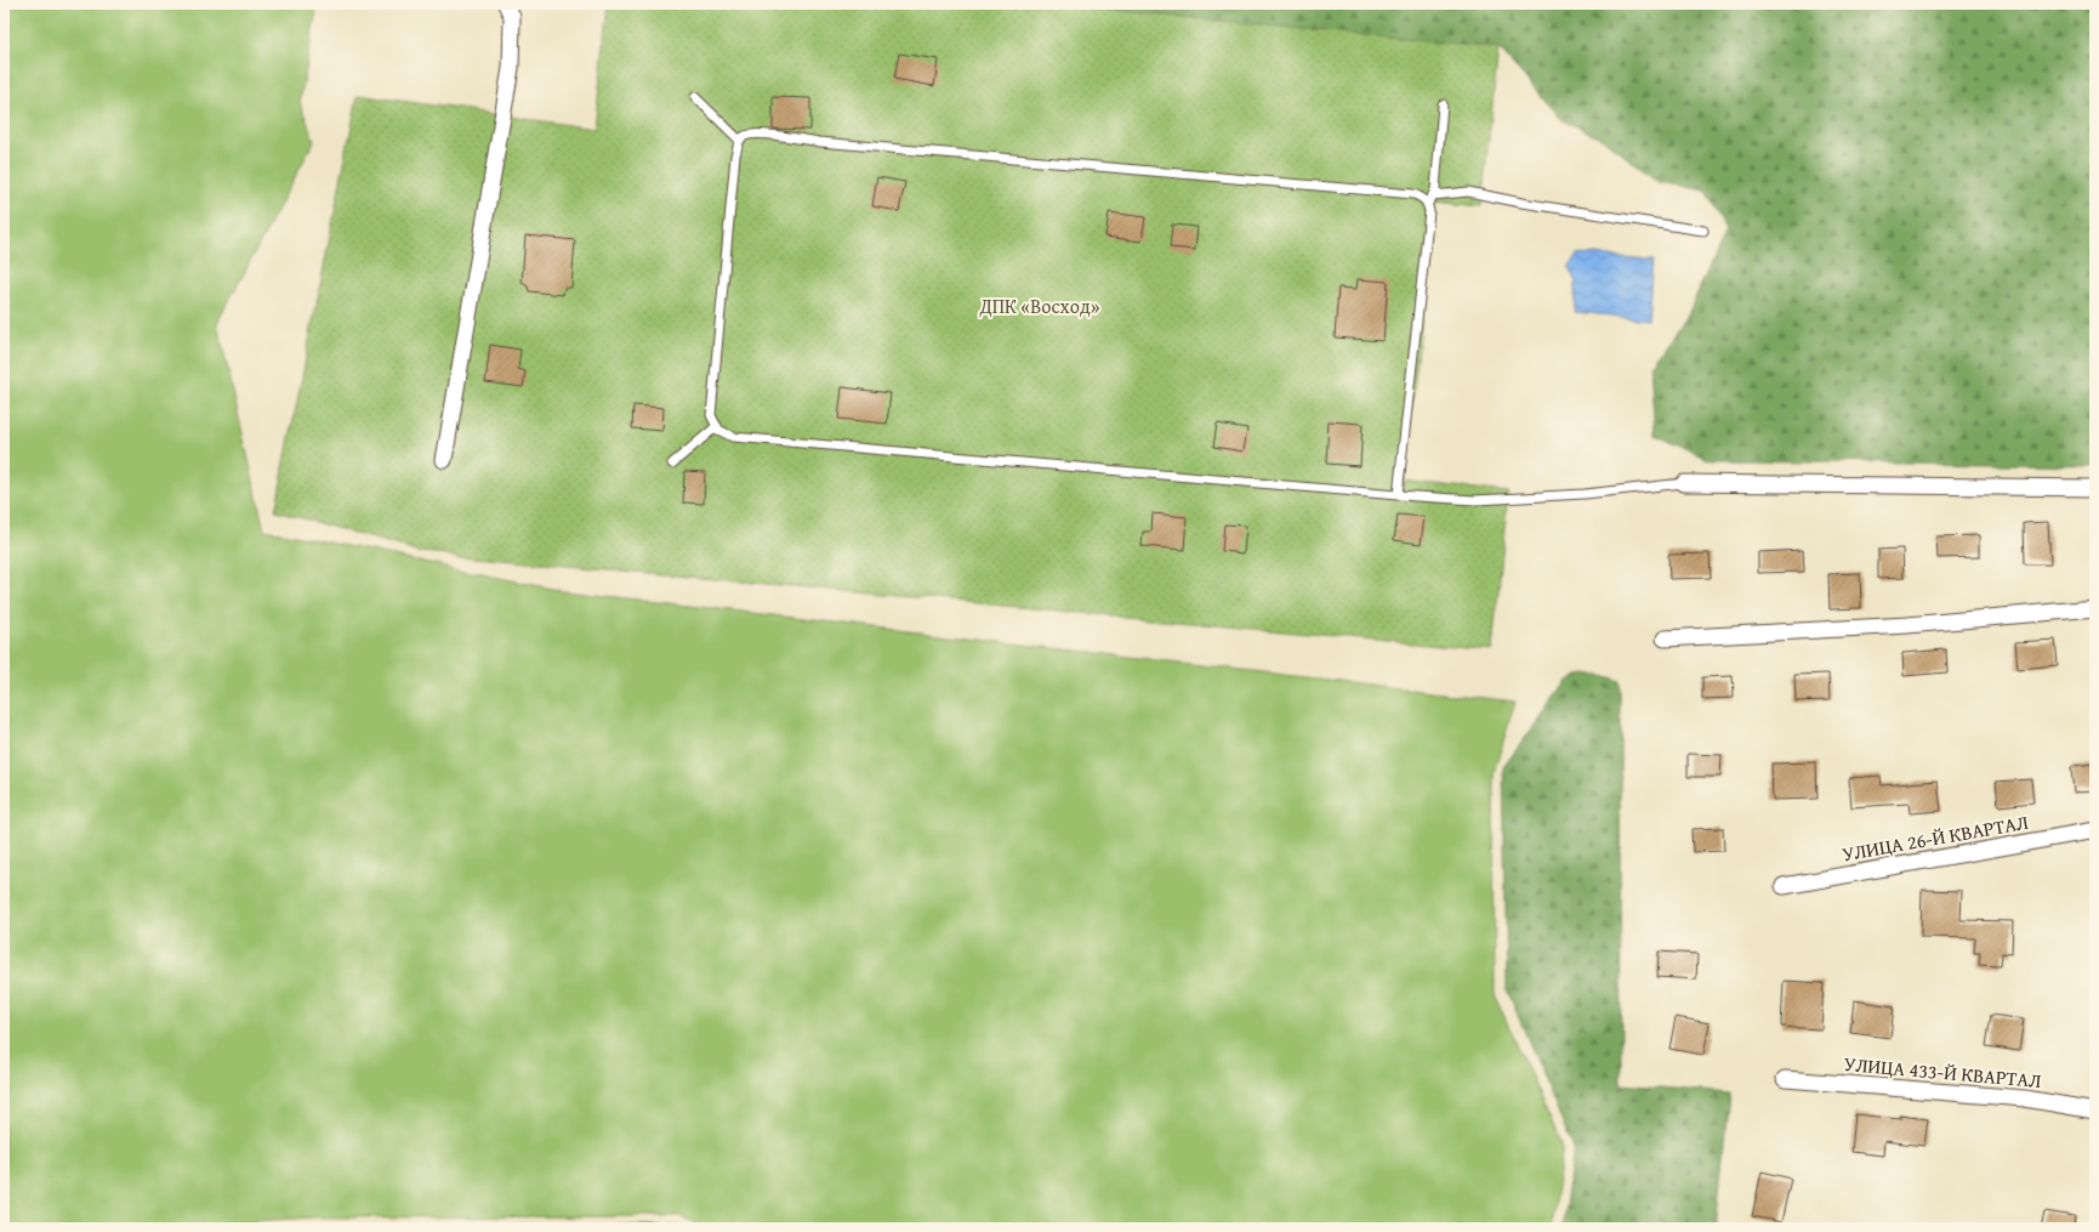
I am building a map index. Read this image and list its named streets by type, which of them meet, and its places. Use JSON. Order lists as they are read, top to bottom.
{
  "streets": {
    "street": ["УЛИЦА 26-Й КВАРТАЛ", "УЛИЦА 433-Й КВАРТАЛ"]
  },
  "parks": ["ДПК «Восход»"]
}
